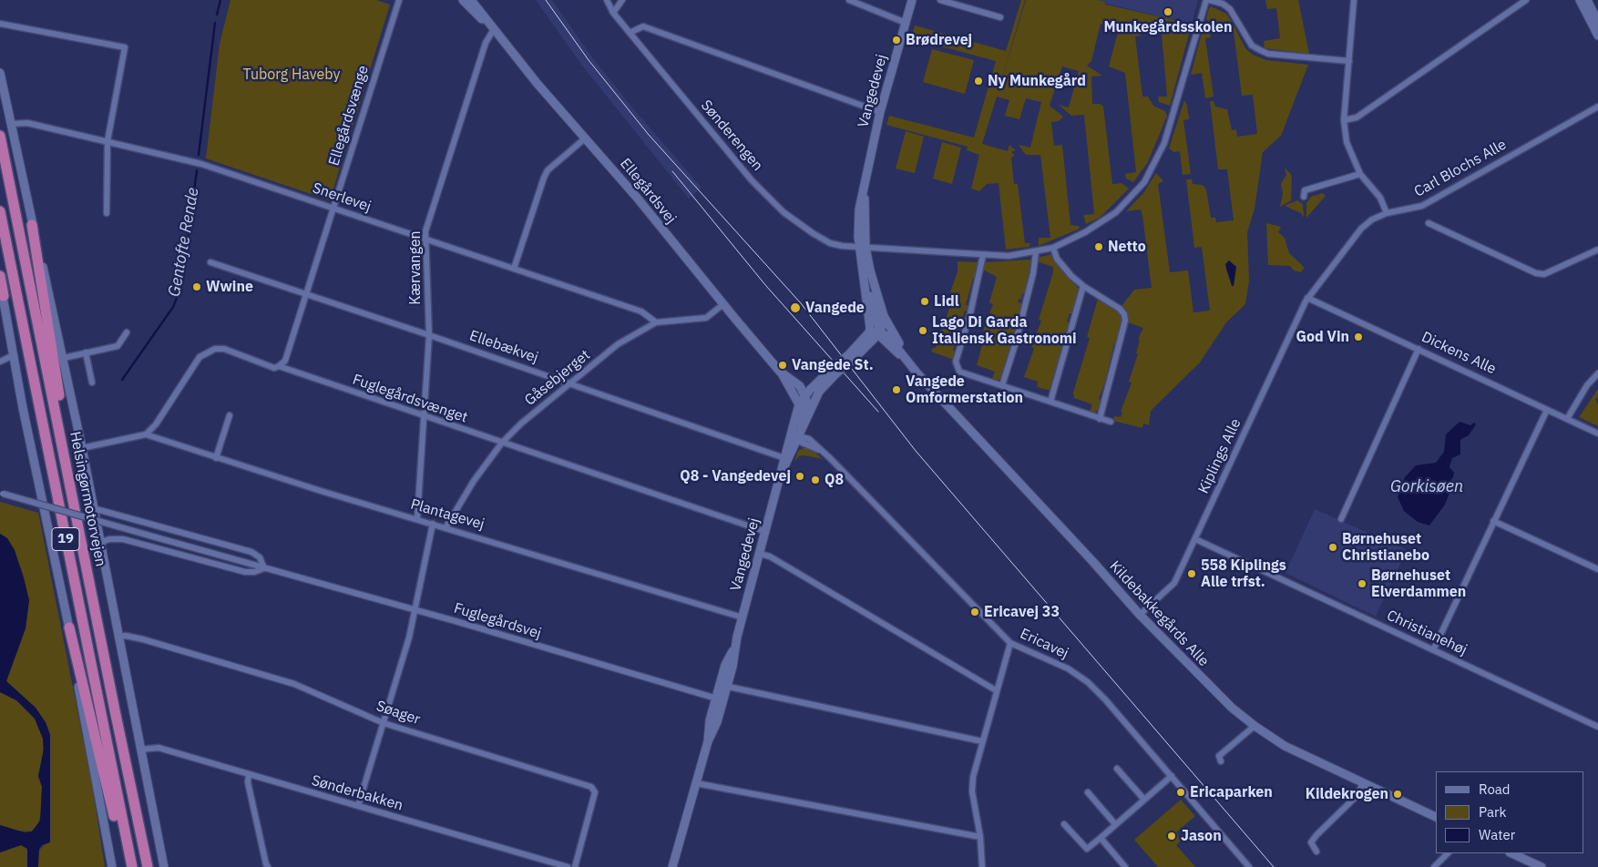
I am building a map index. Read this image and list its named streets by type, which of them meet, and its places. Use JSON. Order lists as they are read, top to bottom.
{
  "streets": {
    "highway": ["Helsingørmotorvejen", "19"],
    "street": [
      "Vangedevej",
      "Ellegårdsvænge",
      "Sønderengen",
      "Carl Blochs Alle",
      "Ellegårdsvej",
      "Snerlevej",
      "Kærvangen",
      "Ellebækvej",
      "Dickens Alle",
      "Gåsebjerget",
      "Fuglegårdsvænget",
      "Kiplings Alle",
      "Plantagevej",
      "Kildebakkegårds Alle",
      "Fuglegårdsvej",
      "Christianehøj",
      "Ericavej",
      "Søager",
      "Sønderbakken"
    ]
  },
  "crossings": [
    ["Vangedevej", "Sønderengen"],
    ["Vangedevej", "Ellegårdsvej"],
    ["Vangedevej", "Ellebækvej"],
    ["Vangedevej", "Fuglegårdsvænget"],
    ["Vangedevej", "Plantagevej"],
    ["Vangedevej", "Kildebakkegårds Alle"],
    ["Vangedevej", "Fuglegårdsvej"],
    ["Vangedevej", "Ericavej"],
    ["Ellegårdsvænge", "Snerlevej"],
    ["Ellegårdsvænge", "Ellebækvej"],
    ["Ellegårdsvænge", "Fuglegårdsvænget"],
    ["Carl Blochs Alle", "Dickens Alle"],
    ["Carl Blochs Alle", "Kiplings Alle"],
    ["Ellegårdsvej", "Kærvangen"],
    ["Ellegårdsvej", "Gåsebjerget"],
    ["Snerlevej", "Kærvangen"],
    ["Snerlevej", "Gåsebjerget"],
    ["Kærvangen", "Ellebækvej"],
    ["Kærvangen", "Fuglegårdsvænget"],
    ["Kærvangen", "Plantagevej"],
    ["Ellebækvej", "Gåsebjerget"],
    ["Dickens Alle", "Kiplings Alle"],
    ["Gåsebjerget", "Fuglegårdsvænget"],
    ["Gåsebjerget", "Plantagevej"],
    ["Fuglegårdsvænget", "Plantagevej"],
    ["Kiplings Alle", "Kildebakkegårds Alle"],
    ["Kiplings Alle", "Christianehøj"]
  ],
  "water": ["Gentofte Rende", "Gorkisøen"],
  "parks": ["Tuborg Haveby"],
  "places": [
    "Munkegårdsskolen",
    "Brødrevej",
    "Ny Munkegård",
    "Netto",
    "Wwine",
    "Lidl",
    "Vangede",
    "Lago Di Garda Italiensk Gastronomi",
    "God Vin",
    "Vangede St.",
    "Vangede Omformerstation",
    "Q8 - Vangedevej",
    "Q8",
    "Børnehuset Christianebo",
    "558 Kiplings Alle trfst.",
    "Børnehuset Elverdammen",
    "Ericavej 33",
    "Ericaparken",
    "Kildekrogen",
    "Jason"
  ],
  "legend": ["Road", "Park", "Water"]
}
